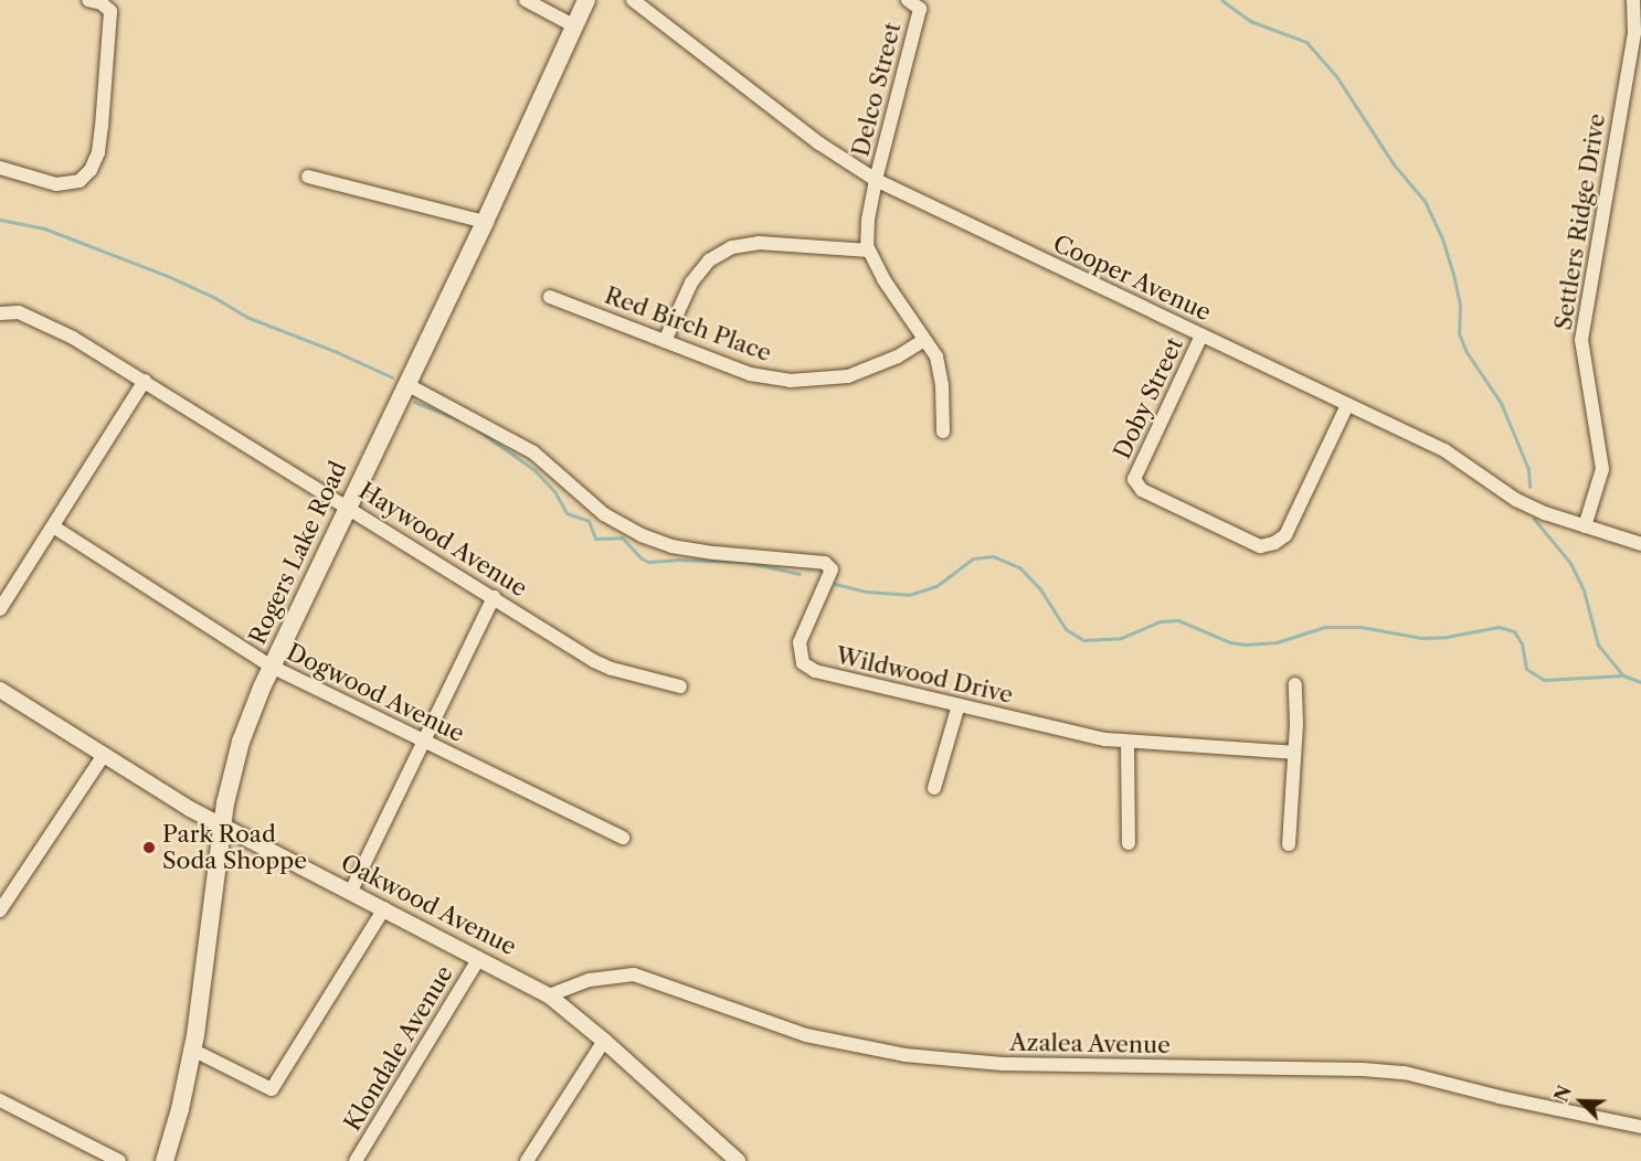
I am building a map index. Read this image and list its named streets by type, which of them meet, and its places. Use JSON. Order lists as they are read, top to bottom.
{
  "streets": {
    "main road": ["Rogers Lake Road"],
    "street": [
      "Delco Street",
      "Settlers Ridge Drive",
      "Cooper Avenue",
      "Red Birch Place",
      "Doby Street",
      "Haywood Avenue",
      "Wildwood Drive",
      "Dogwood Avenue",
      "Oakwood Avenue",
      "Azalea Avenue",
      "Klondale Avenue"
    ]
  },
  "crossings": [
    ["Delco Street", "Cooper Avenue"],
    ["Settlers Ridge Drive", "Cooper Avenue"],
    ["Cooper Avenue", "Doby Street"],
    ["Haywood Avenue", "Rogers Lake Road"],
    ["Rogers Lake Road", "Wildwood Drive"],
    ["Rogers Lake Road", "Dogwood Avenue"],
    ["Rogers Lake Road", "Oakwood Avenue"],
    ["Oakwood Avenue", "Azalea Avenue"],
    ["Oakwood Avenue", "Klondale Avenue"]
  ],
  "places": ["Park Road Soda Shoppe"],
  "north": "top left"
}
